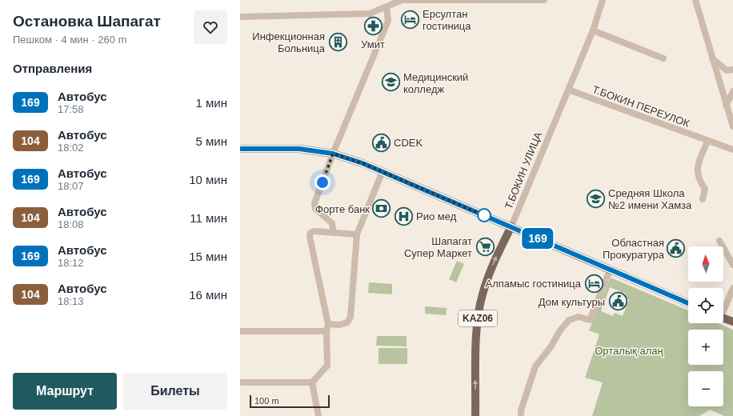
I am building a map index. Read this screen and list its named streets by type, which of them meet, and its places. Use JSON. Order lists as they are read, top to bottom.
{
  "streets": {
    "main road": ["Т.БОКИН УЛИЦА", "KАZ06"],
    "street": ["Т.БОКИН ПЕРЕУЛОК"]
  },
  "crossings": [
    ["Т.БОКИН ПЕРЕУЛОК", "Т.БОКИН УЛИЦА"]
  ],
  "one_way": ["Т.БОКИН УЛИЦА"],
  "parks": ["Орталық алаң"],
  "places": {
    "hotel": ["Ерсултан гостиница", "Алпамыс гостиница"],
    "pharmacy": ["Умит"],
    "building": ["Инфекционная Больница"],
    "school or university": ["Медицинский колледж", "Средняя Школа №2 имени Хамза"],
    "public building": ["CDEK", "Областная Прокуратура", "Дом культуры"],
    "bank": ["Форте банк"],
    "hospital": ["Рио мед"],
    "supermarket": ["Шапагат Супер Маркет"]
  },
  "lines": ["bus line 169"],
  "scale_bar": "100 m",
  "north": "top",
  "page": {
    "heading": [
      ["Остановка Шапагат", "Пешком · 4 мин · 260 m"],
      "Отправления"
    ],
    "on_map": "169",
    "list": [
      {
        "mark": "169",
        "name": "Автобус",
        "note": "17:58",
        "value": "1 мин"
      },
      {
        "mark": "104",
        "name": "Автобус",
        "note": "18:02",
        "value": "5 мин"
      },
      {
        "mark": "169",
        "name": "Автобус",
        "note": "18:07",
        "value": "10 мин"
      },
      {
        "mark": "104",
        "name": "Автобус",
        "note": "18:08",
        "value": "11 мин"
      },
      {
        "mark": "169",
        "name": "Автобус",
        "note": "18:12",
        "value": "15 мин"
      },
      {
        "mark": "104",
        "name": "Автобус",
        "note": "18:13",
        "value": "16 мин"
      }
    ],
    "map_buttons": ["+", "−"],
    "buttons": ["Маршрут", "Билеты"],
    "scale": "100 m"
  }
}
